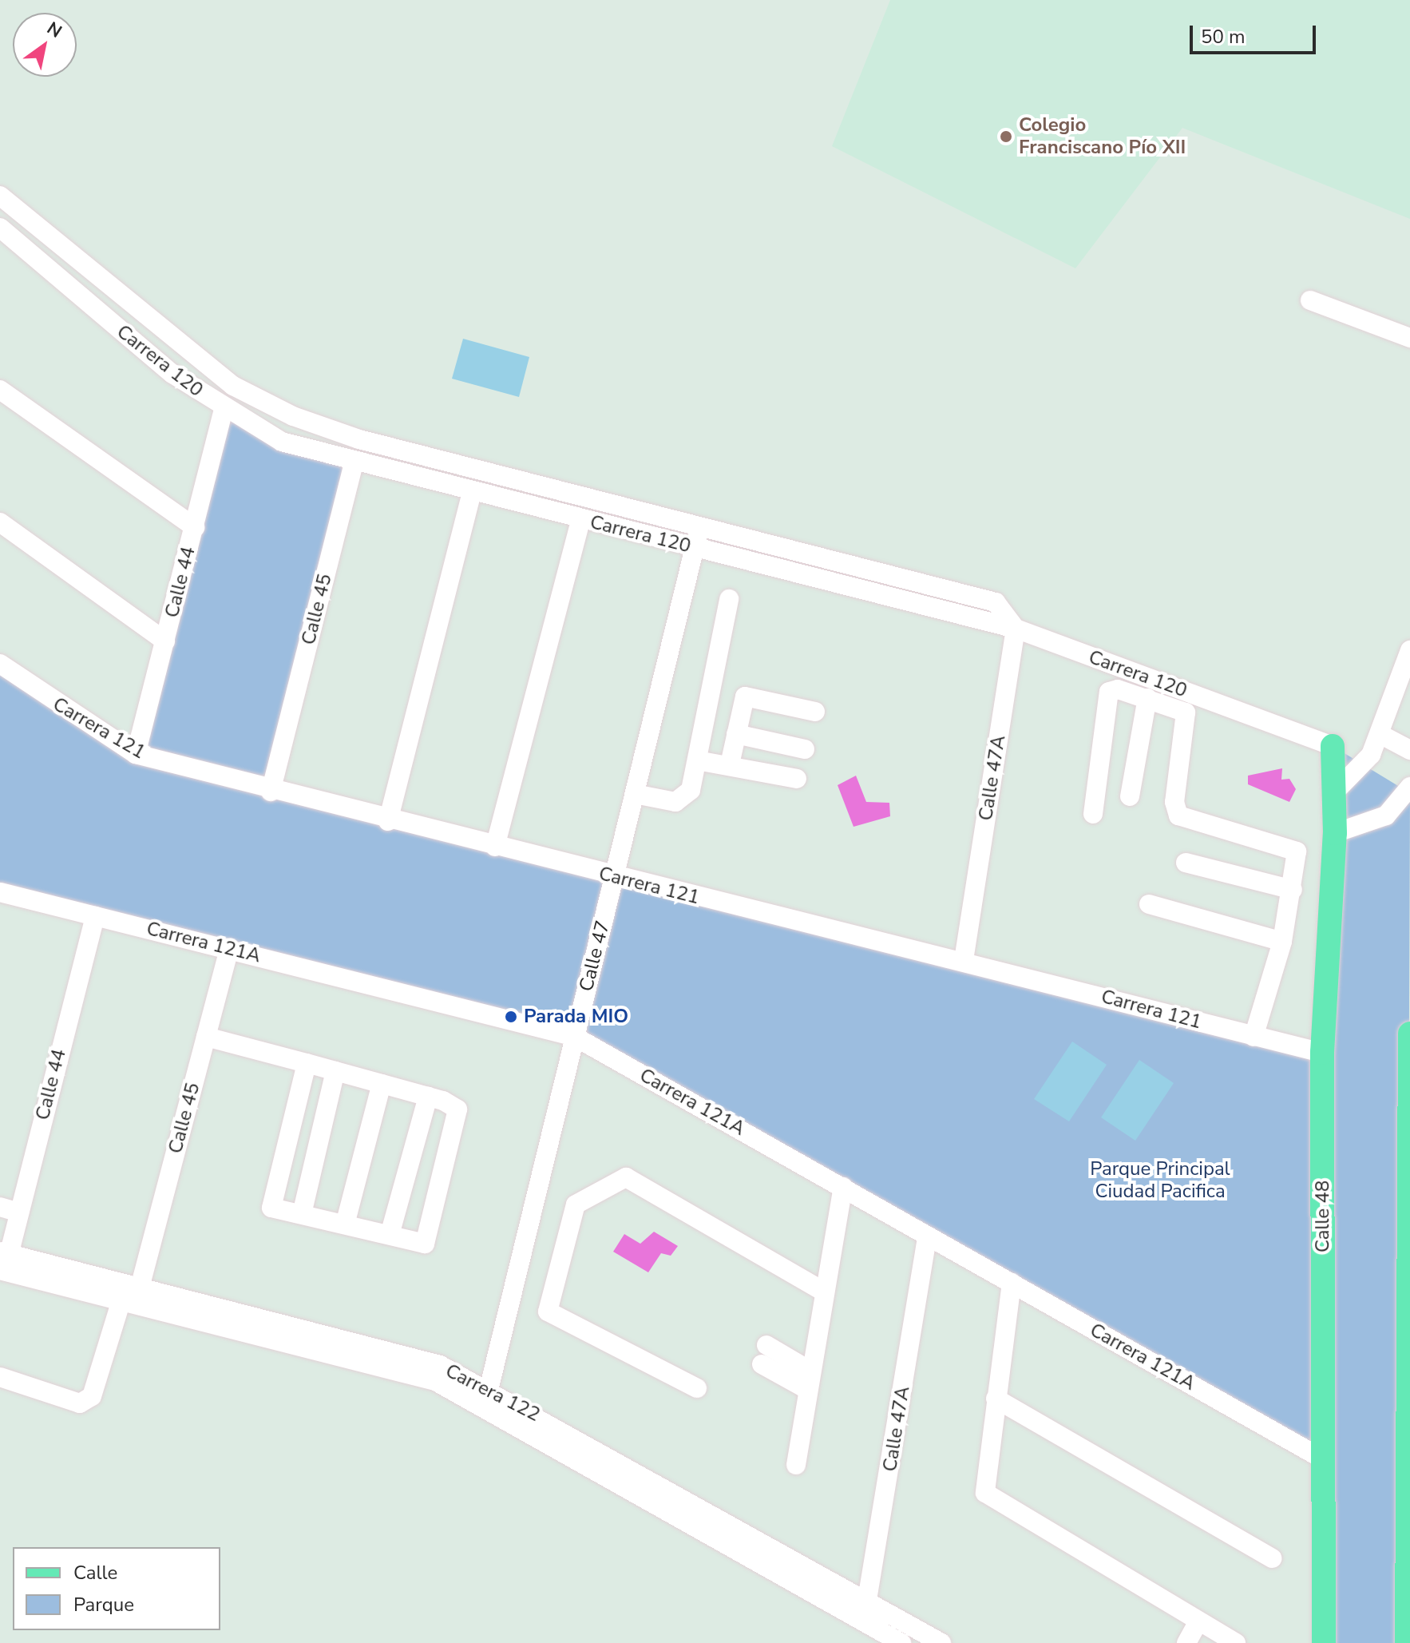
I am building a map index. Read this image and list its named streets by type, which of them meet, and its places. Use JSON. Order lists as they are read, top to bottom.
{
  "streets": {
    "main road": ["Calle 48"],
    "street": [
      "Carrera 120",
      "Calle 44",
      "Calle 45",
      "Carrera 121",
      "Calle 47A",
      "Carrera 121A",
      "Calle 47",
      "Carrera 122"
    ]
  },
  "crossings": [
    ["Carrera 120", "Calle 44"],
    ["Carrera 120", "Calle 45"],
    ["Carrera 120", "Calle 47A"],
    ["Carrera 120", "Calle 47"],
    ["Carrera 120", "Calle 48"],
    ["Calle 44", "Carrera 121"],
    ["Calle 44", "Carrera 121A"],
    ["Calle 44", "Carrera 122"],
    ["Calle 45", "Carrera 121"],
    ["Calle 45", "Carrera 121A"],
    ["Calle 45", "Carrera 122"],
    ["Carrera 121", "Calle 47A"],
    ["Carrera 121", "Calle 47"],
    ["Carrera 121", "Calle 48"],
    ["Calle 47A", "Carrera 121A"],
    ["Calle 47A", "Carrera 122"],
    ["Carrera 121A", "Calle 47"],
    ["Carrera 121A", "Calle 48"],
    ["Calle 47", "Carrera 122"]
  ],
  "parks": ["Parque Principal Ciudad Pacifica"],
  "places": ["Colegio Franciscano Pío XII", "Parada MIO"],
  "legend": ["Calle", "Parque"],
  "scale_bar": "50 m",
  "north": "top right"
}
